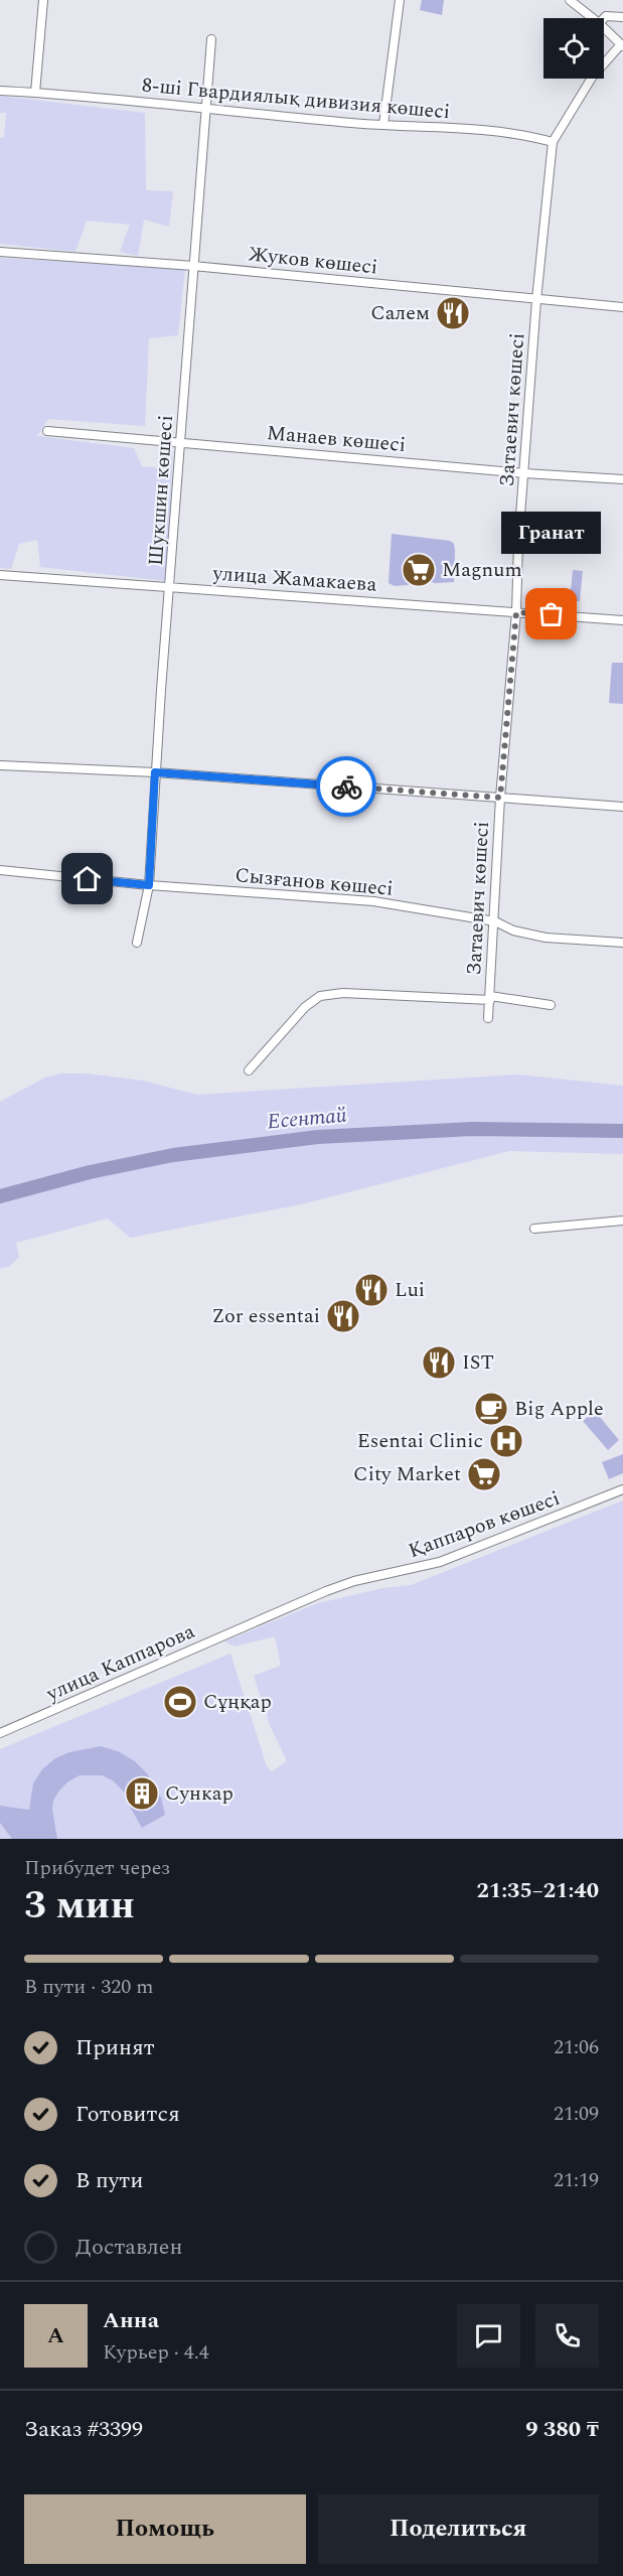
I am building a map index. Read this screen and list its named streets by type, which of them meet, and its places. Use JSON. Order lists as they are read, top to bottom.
{
  "streets": {
    "street": [
      "8-ші Гвардиялық дивизия көшесі",
      "Жуков көшесі",
      "Затаевич көшесі",
      "Манаев көшесі",
      "Шукшин көшесі",
      "улица Жамакаева",
      "Сызғанов көшесі",
      "Қаппаров көшесі",
      "улица Каппарова"
    ]
  },
  "crossings": [
    ["8-ші Гвардиялық дивизия көшесі", "Затаевич көшесі"],
    ["8-ші Гвардиялық дивизия көшесі", "Шукшин көшесі"],
    ["Жуков көшесі", "Затаевич көшесі"],
    ["Жуков көшесі", "Шукшин көшесі"],
    ["Затаевич көшесі", "Манаев көшесі"],
    ["Затаевич көшесі", "улица Жамакаева"],
    ["Затаевич көшесі", "Сызғанов көшесі"],
    ["Манаев көшесі", "Шукшин көшесі"],
    ["Шукшин көшесі", "улица Жамакаева"],
    ["Шукшин көшесі", "Сызғанов көшесі"],
    ["Қаппаров көшесі", "улица Каппарова"]
  ],
  "water": ["Есентай"],
  "places": {
    "restaurant": [
      "Салем",
      "Lui",
      "Zor essentai",
      "IST"
    ],
    "supermarket": ["Magnum", "City Market"],
    "other": ["Гранат"],
    "cafe": ["Big Apple"],
    "hospital": ["Esentai Clinic"],
    "sports": ["Сұңқар"],
    "building": ["Сункар"]
  },
  "page": {
    "bubble": "Гранат",
    "heading": ["3 мин", "Прибудет через", "21:35–21:40"],
    "panel": [
      "Анна",
      "Курьер · 4.4",
      "Заказ #3399",
      "9 380 ₸"
    ],
    "bar": "В пути · 320 m",
    "list": [
      ["Принят", "21:06"],
      ["Готовится", "21:09"],
      ["В пути", "21:19"],
      "Доставлен"
    ],
    "round": "А",
    "buttons": ["Помощь", "Поделиться"]
  }
}
